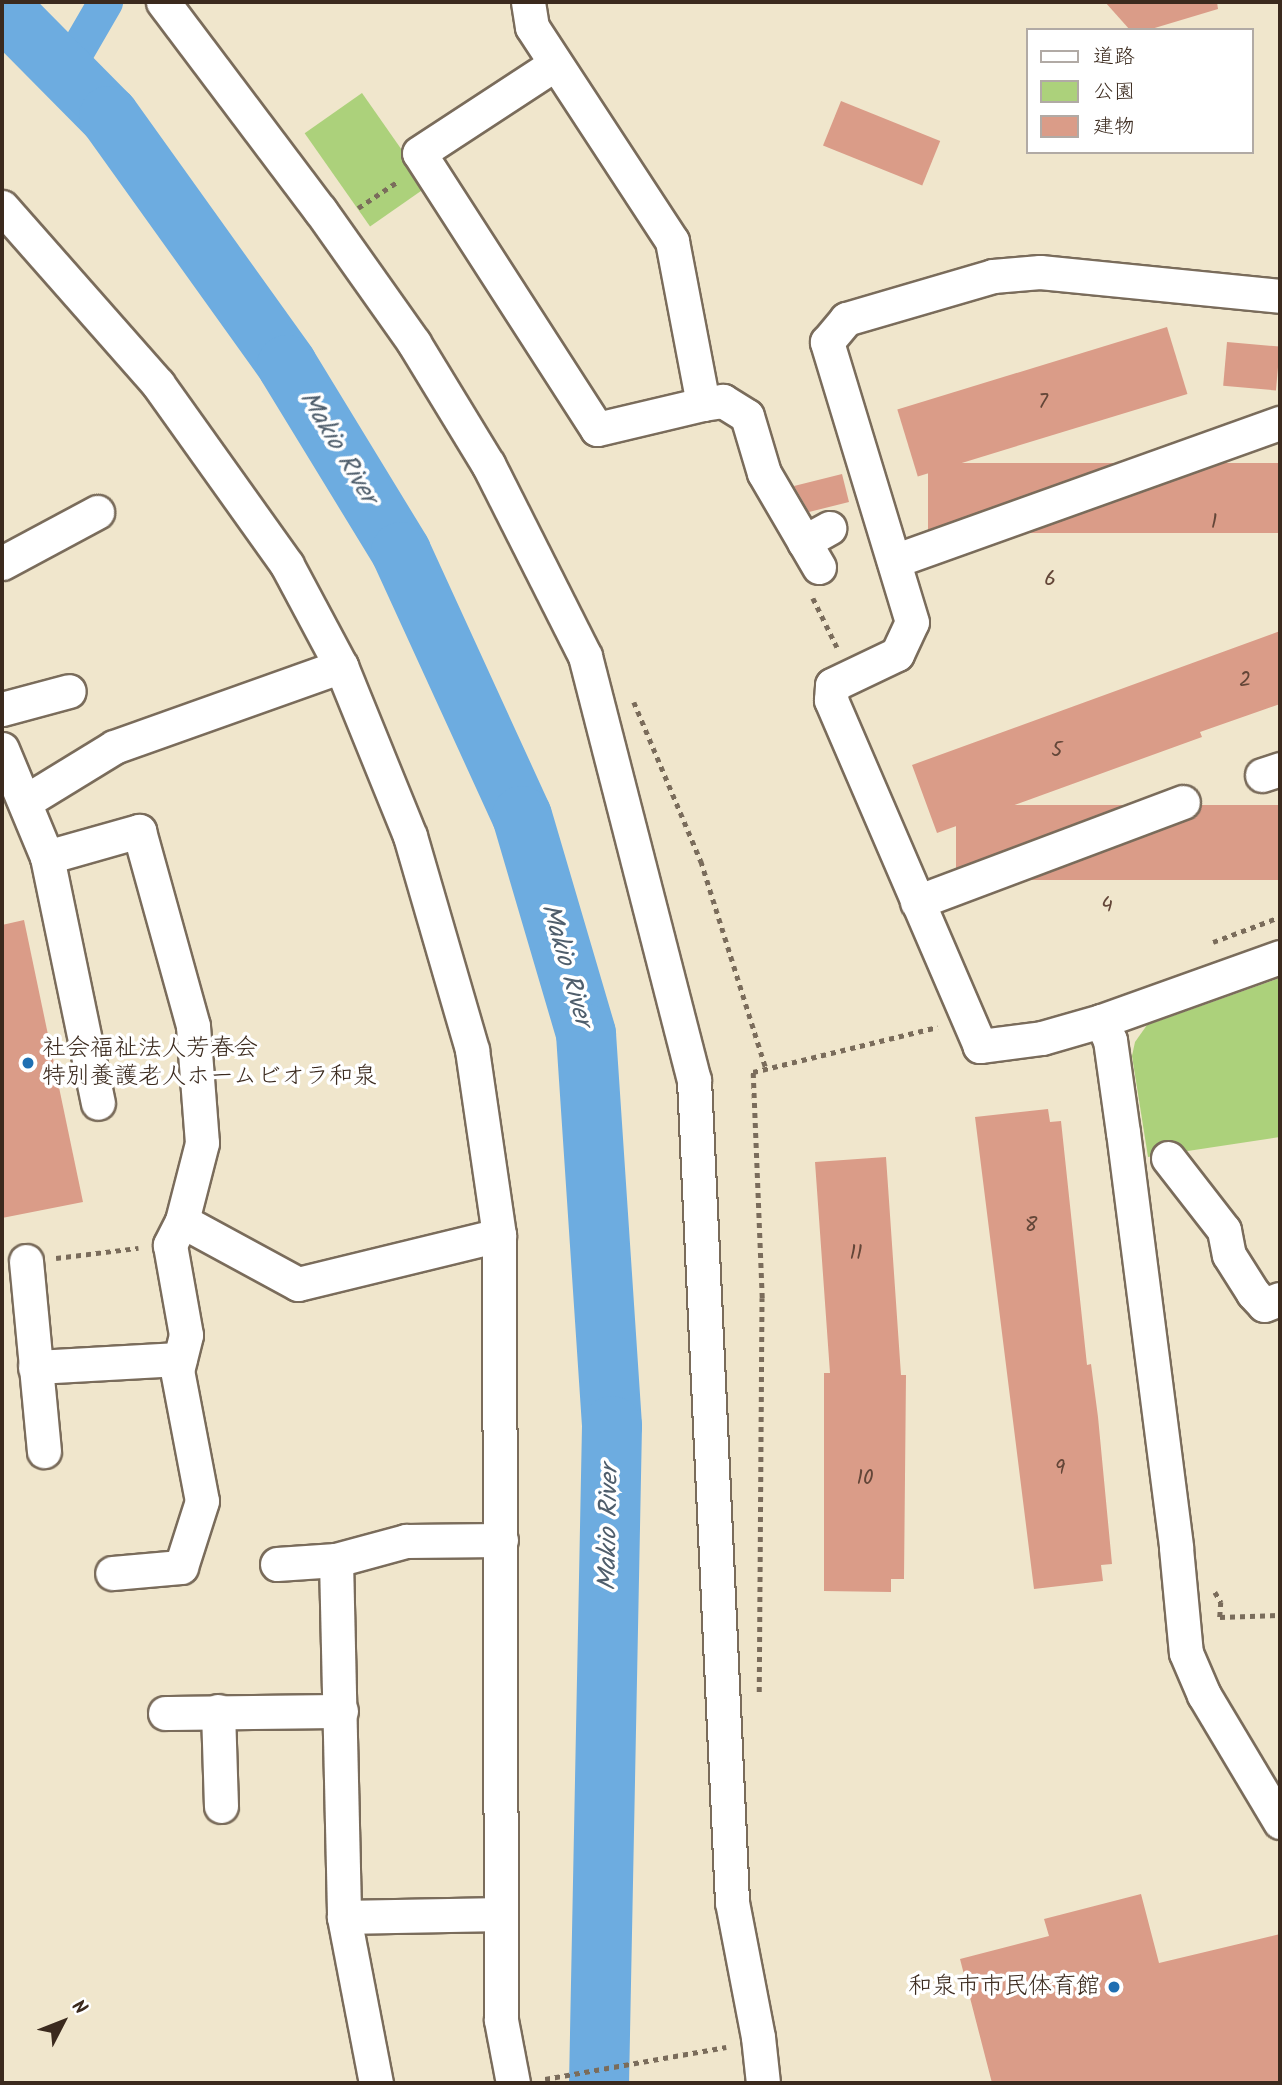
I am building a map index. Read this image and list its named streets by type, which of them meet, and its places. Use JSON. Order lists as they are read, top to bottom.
{
  "water": ["Makio River"],
  "places": ["社会福祉法人芳春会 特別養護老人ホームビオラ和泉", "和泉市市民体育館"],
  "house_numbers": [
    "7",
    "1",
    "6",
    "2",
    "5",
    "4",
    "8",
    "11",
    "9",
    "10"
  ],
  "legend": ["道路", "公園", "建物"],
  "north": "top right"
}
